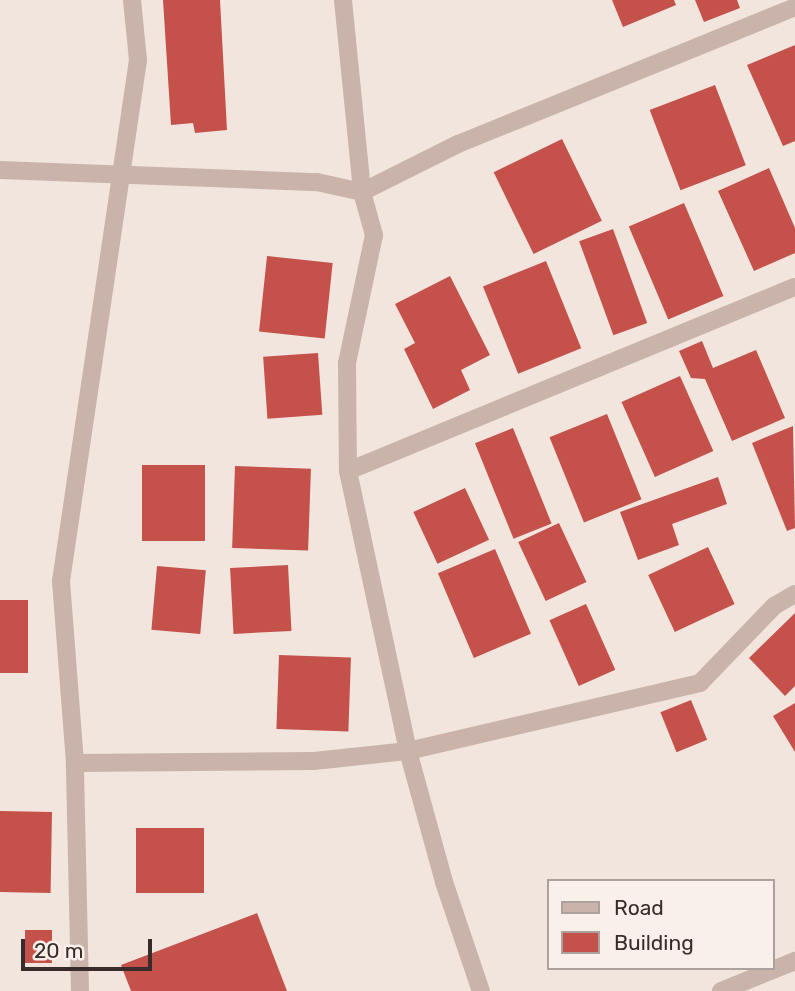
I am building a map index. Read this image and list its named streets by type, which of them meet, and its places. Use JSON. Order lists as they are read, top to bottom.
{
  "legend": ["Road", "Building"],
  "scale_bar": "20 m"
}
